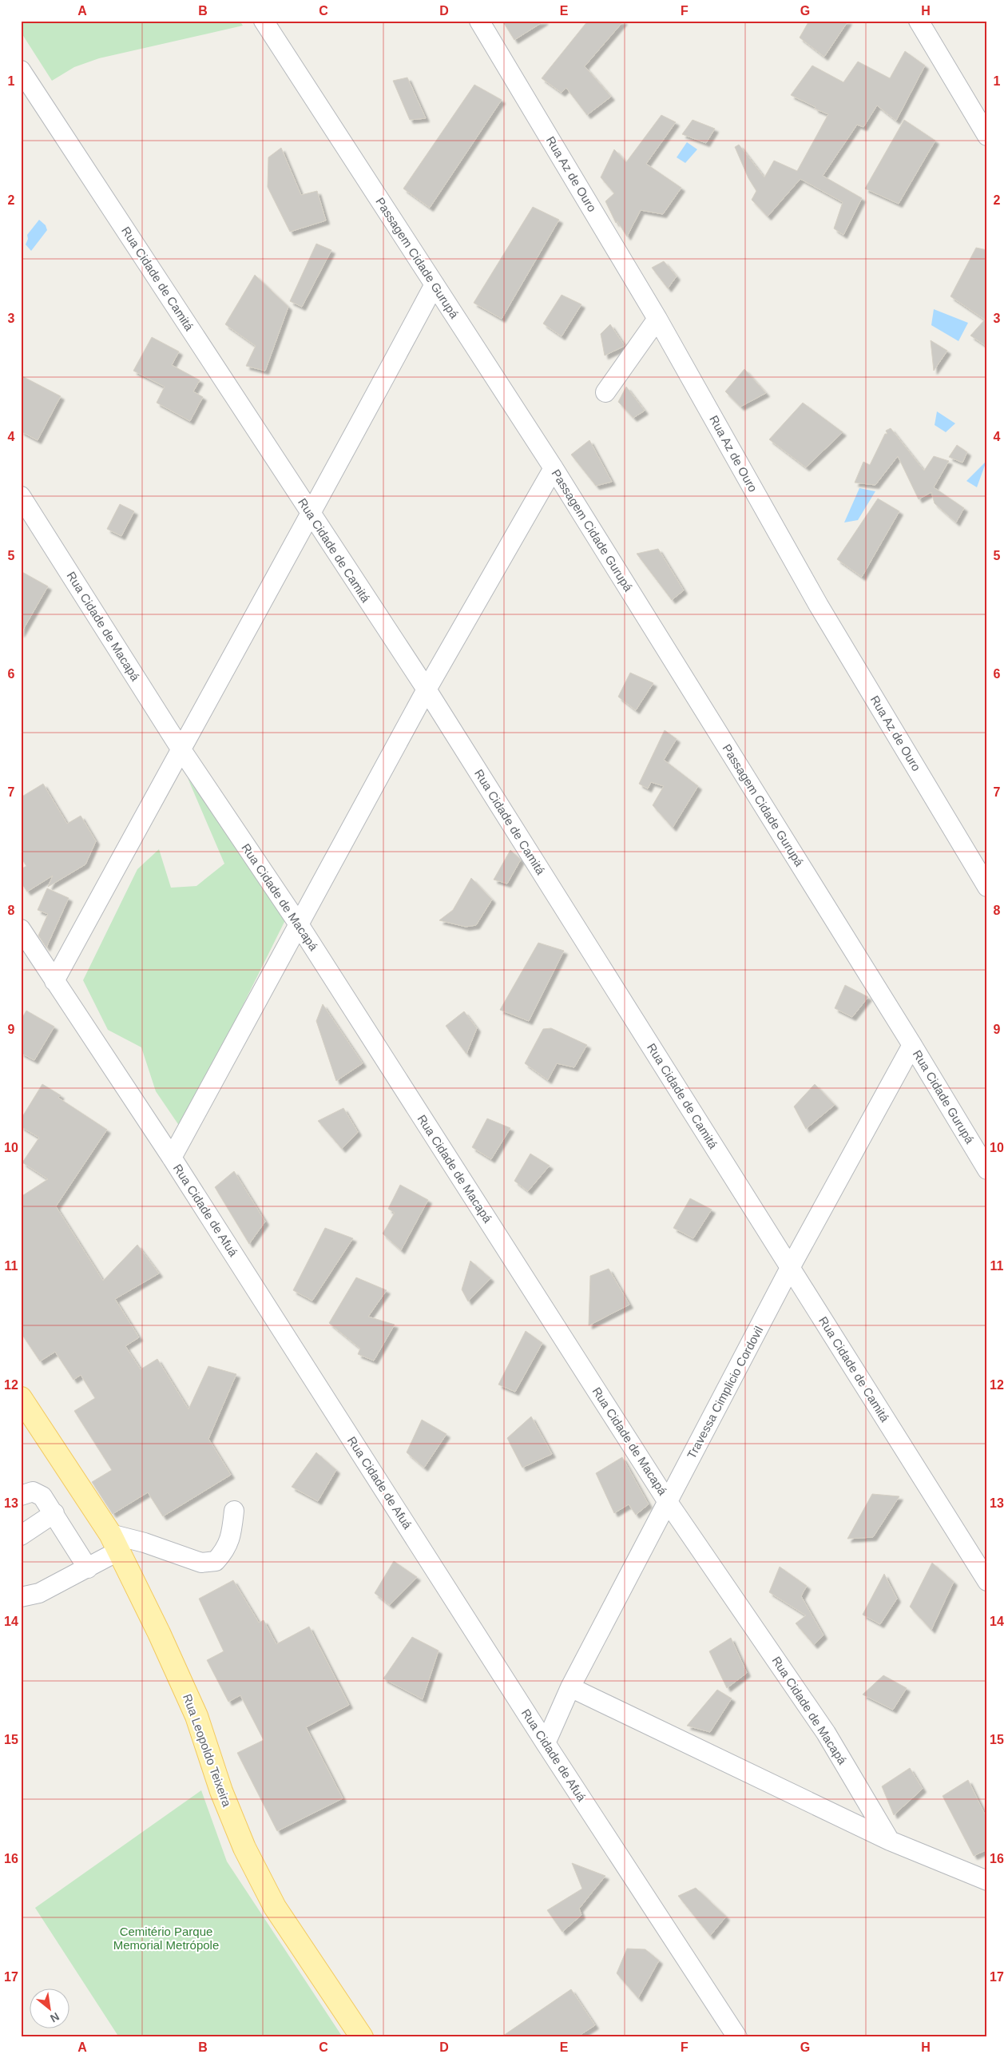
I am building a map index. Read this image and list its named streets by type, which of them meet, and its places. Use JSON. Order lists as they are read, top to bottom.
{
  "streets": {
    "main road": ["Rua Leopoldo Teixeira"],
    "street": [
      "Rua Az de Ouro",
      "Passagem Cidade Gurupá",
      "Rua Cidade de Camitá",
      "Rua Cidade de Macapá",
      "Rua Cidade Gurupá",
      "Rua Cidade de Afuá",
      "Travessa Cimplicio Cordovil"
    ]
  },
  "crossings": [
    ["Passagem Cidade Gurupá", "Rua Cidade Gurupá"],
    ["Passagem Cidade Gurupá", "Travessa Cimplicio Cordovil"],
    ["Rua Cidade de Camitá", "Travessa Cimplicio Cordovil"],
    ["Rua Cidade de Macapá", "Travessa Cimplicio Cordovil"],
    ["Rua Cidade Gurupá", "Travessa Cimplicio Cordovil"],
    ["Rua Cidade de Afuá", "Travessa Cimplicio Cordovil"]
  ],
  "parks": ["Cemitério Parque Memorial Metrópole"],
  "north": "bottom right",
  "grid": {
    "columns": [
      "A",
      "B",
      "C",
      "D",
      "E",
      "F",
      "G",
      "H"
    ],
    "rows": [
      "1",
      "2",
      "3",
      "4",
      "5",
      "6",
      "7",
      "8",
      "9",
      "10",
      "11",
      "12",
      "13",
      "14",
      "15",
      "16",
      "17"
    ]
  }
}
